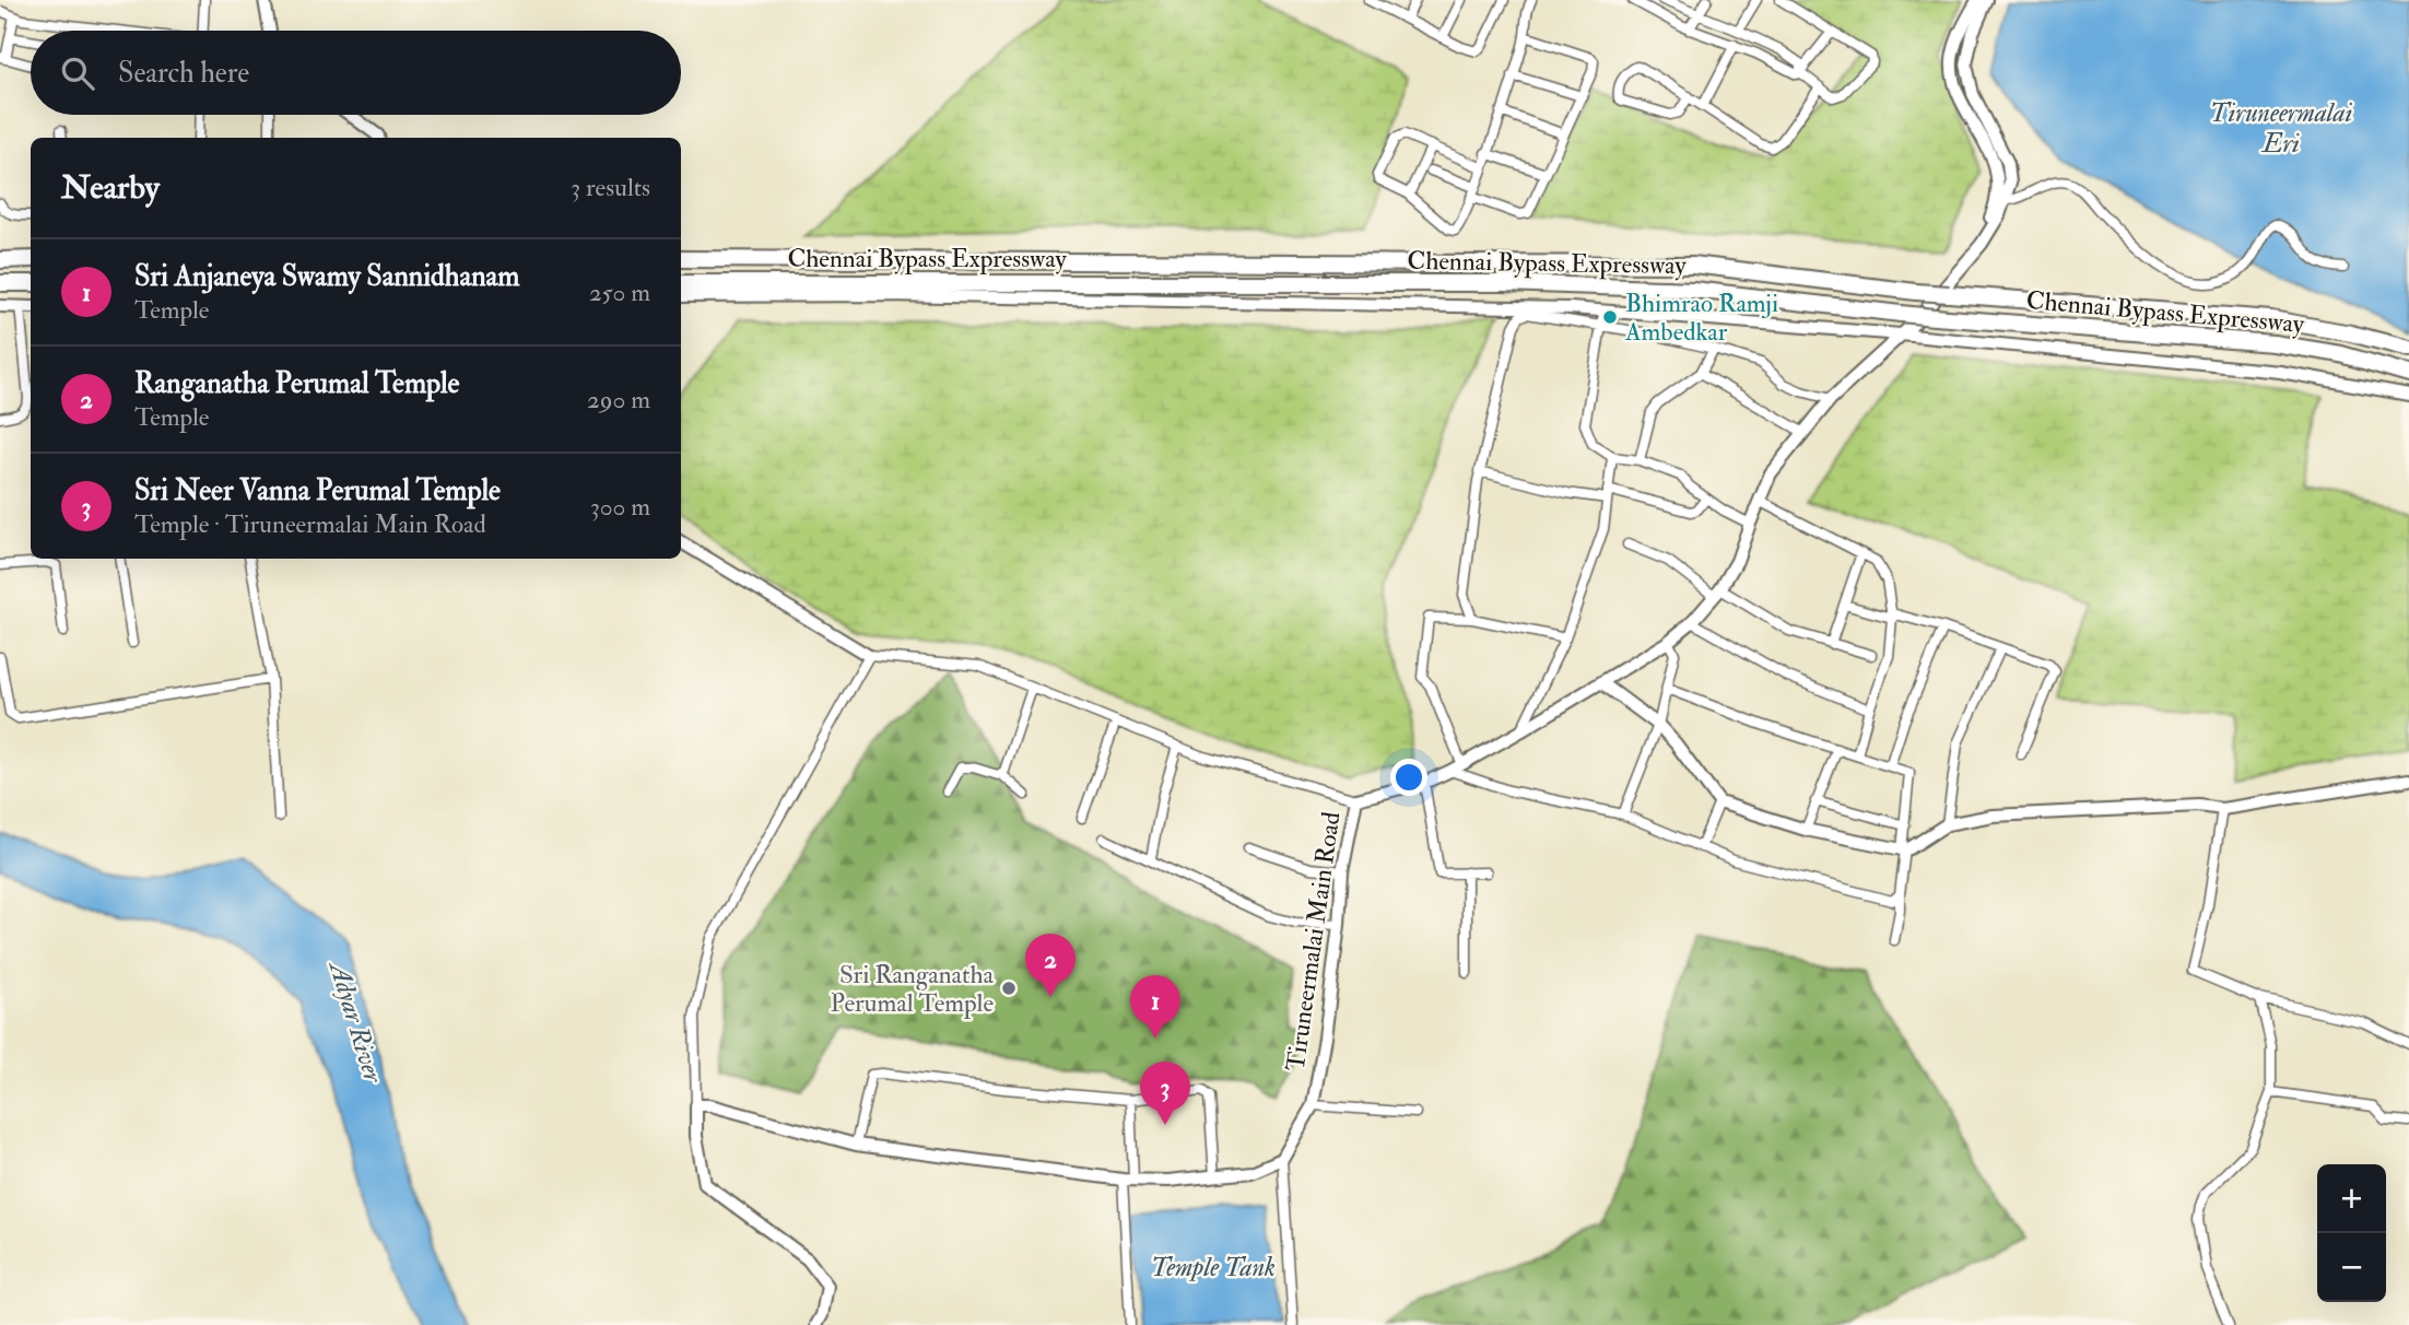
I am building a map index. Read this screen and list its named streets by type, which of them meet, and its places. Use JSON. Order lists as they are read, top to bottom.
{
  "streets": {
    "highway": ["Chennai Bypass Expressway"],
    "street": ["Tiruneermalai Main Road"]
  },
  "water": ["Tiruneermalai Eri", "Adyar River", "Temple Tank"],
  "places": ["Bhimrao Ramji Ambedkar", "Sri Ranganatha Perumal Temple"],
  "page": {
    "search": "Search here",
    "heading": ["Nearby", "3 results"],
    "list": [
      {
        "mark": "1",
        "name": "Sri Anjaneya Swamy Sannidhanam",
        "note": "Temple",
        "value": "250 m"
      },
      {
        "mark": "2",
        "name": "Ranganatha Perumal Temple",
        "note": "Temple",
        "value": "290 m"
      },
      {
        "mark": "3",
        "name": "Sri Neer Vanna Perumal Temple",
        "note": "Temple · Tiruneermalai Main Road",
        "value": "300 m"
      }
    ],
    "pins": ["2", "1", "3"],
    "map_buttons": ["+", "−"]
  }
}
